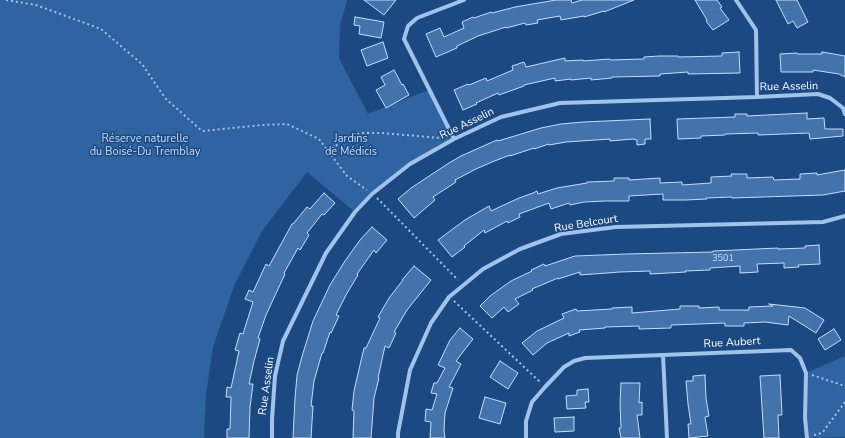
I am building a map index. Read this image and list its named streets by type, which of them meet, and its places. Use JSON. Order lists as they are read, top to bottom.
{
  "streets": {
    "street": ["Rue Asselin", "Rue Belcourt", "Rue Aubert"]
  },
  "parks": ["Réserve naturelle du Boisé-Du Tremblay", "Jardins de Médicis"],
  "house_numbers": ["3501"]
}
